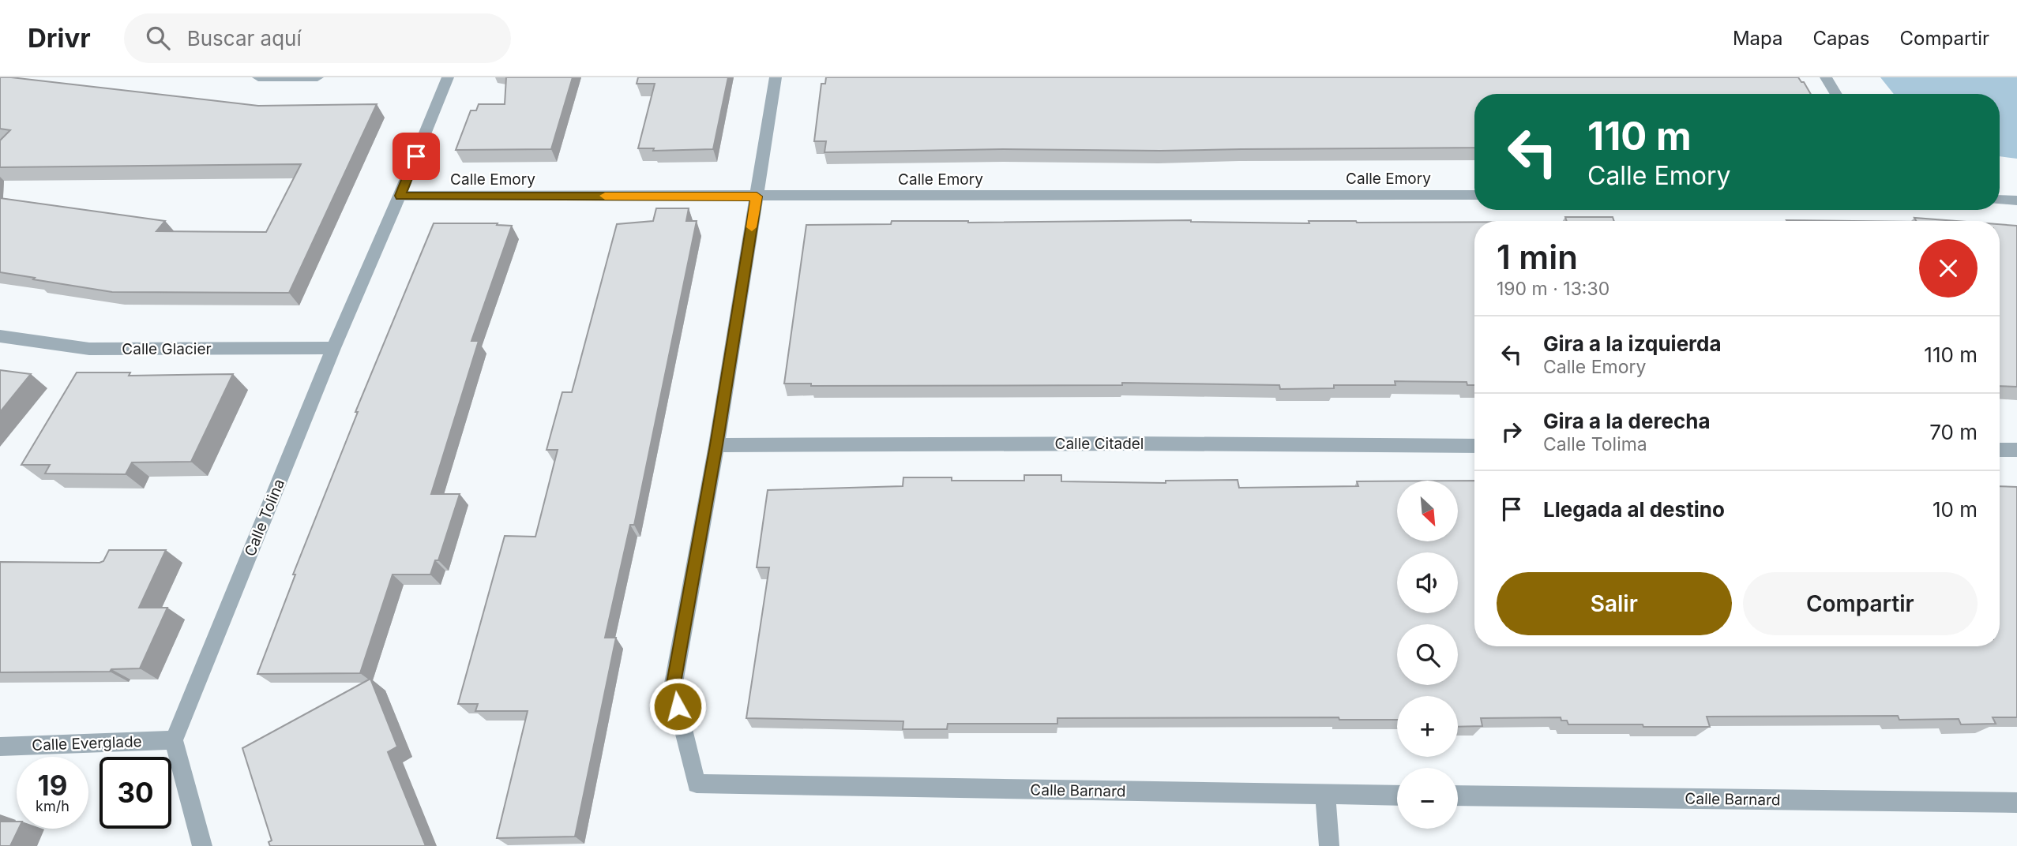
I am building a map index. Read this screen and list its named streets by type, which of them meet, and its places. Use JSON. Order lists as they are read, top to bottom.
{
  "streets": {
    "street": [
      "Calle Emory",
      "Calle Glacier",
      "Calle Citadel",
      "Calle Tolina",
      "Calle Everglade",
      "Calle Barnard"
    ]
  },
  "crossings": [
    ["Calle Emory", "Calle Tolina"],
    ["Calle Glacier", "Calle Tolina"],
    ["Calle Citadel", "Calle Barnard"],
    ["Calle Tolina", "Calle Everglade"]
  ],
  "north": "bottom right",
  "page": {
    "header": "Drivr",
    "search": "Buscar aquí",
    "nav": ["Mapa", "Capas", "Compartir"],
    "turn": ["110 m", "Calle Emory"],
    "heading": ["1 min", "190 m · 13:30"],
    "list": [
      {
        "name": "Gira a la izquierda",
        "note": "Calle Emory",
        "value": "110 m"
      },
      {
        "name": "Gira a la derecha",
        "note": "Calle Tolima",
        "value": "70 m"
      },
      {
        "name": "Llegada al destino",
        "value": "10 m"
      }
    ],
    "map_buttons": ["+", "−"],
    "buttons": ["Salir", "Compartir"],
    "speed": "19 km/h",
    "limit": "30"
  }
}
